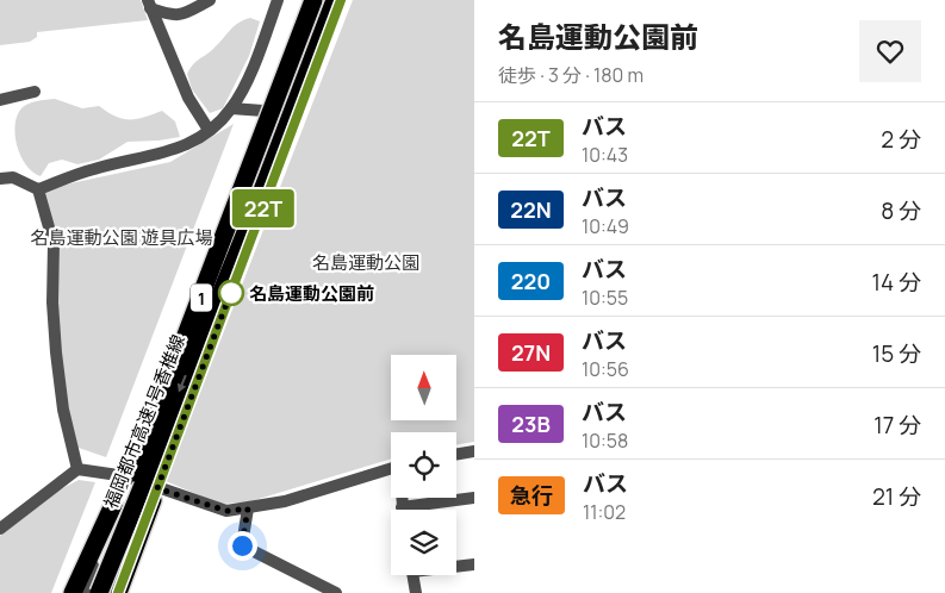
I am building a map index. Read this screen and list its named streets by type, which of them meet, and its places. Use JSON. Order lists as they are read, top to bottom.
{
  "streets": {
    "highway": ["1", "福岡都市高速1号香椎線"]
  },
  "parks": ["名島運動公園 遊具広場", "名島運動公園"],
  "places": ["名島運動公園前"],
  "lines": ["bus line 22T"],
  "north": "top",
  "page": {
    "on_map": "22T",
    "heading": ["名島運動公園前", "徒歩 · 3 分 · 180 m"],
    "list": [
      {
        "mark": "22T",
        "name": "バス",
        "note": "10:43",
        "value": "2 分"
      },
      {
        "mark": "22N",
        "name": "バス",
        "note": "10:49",
        "value": "8 分"
      },
      {
        "mark": "220",
        "name": "バス",
        "note": "10:55",
        "value": "14 分"
      },
      {
        "mark": "27N",
        "name": "バス",
        "note": "10:56",
        "value": "15 分"
      },
      {
        "mark": "23B",
        "name": "バス",
        "note": "10:58",
        "value": "17 分"
      },
      {
        "mark": "急行",
        "name": "バス",
        "note": "11:02",
        "value": "21 分"
      }
    ]
  }
}
